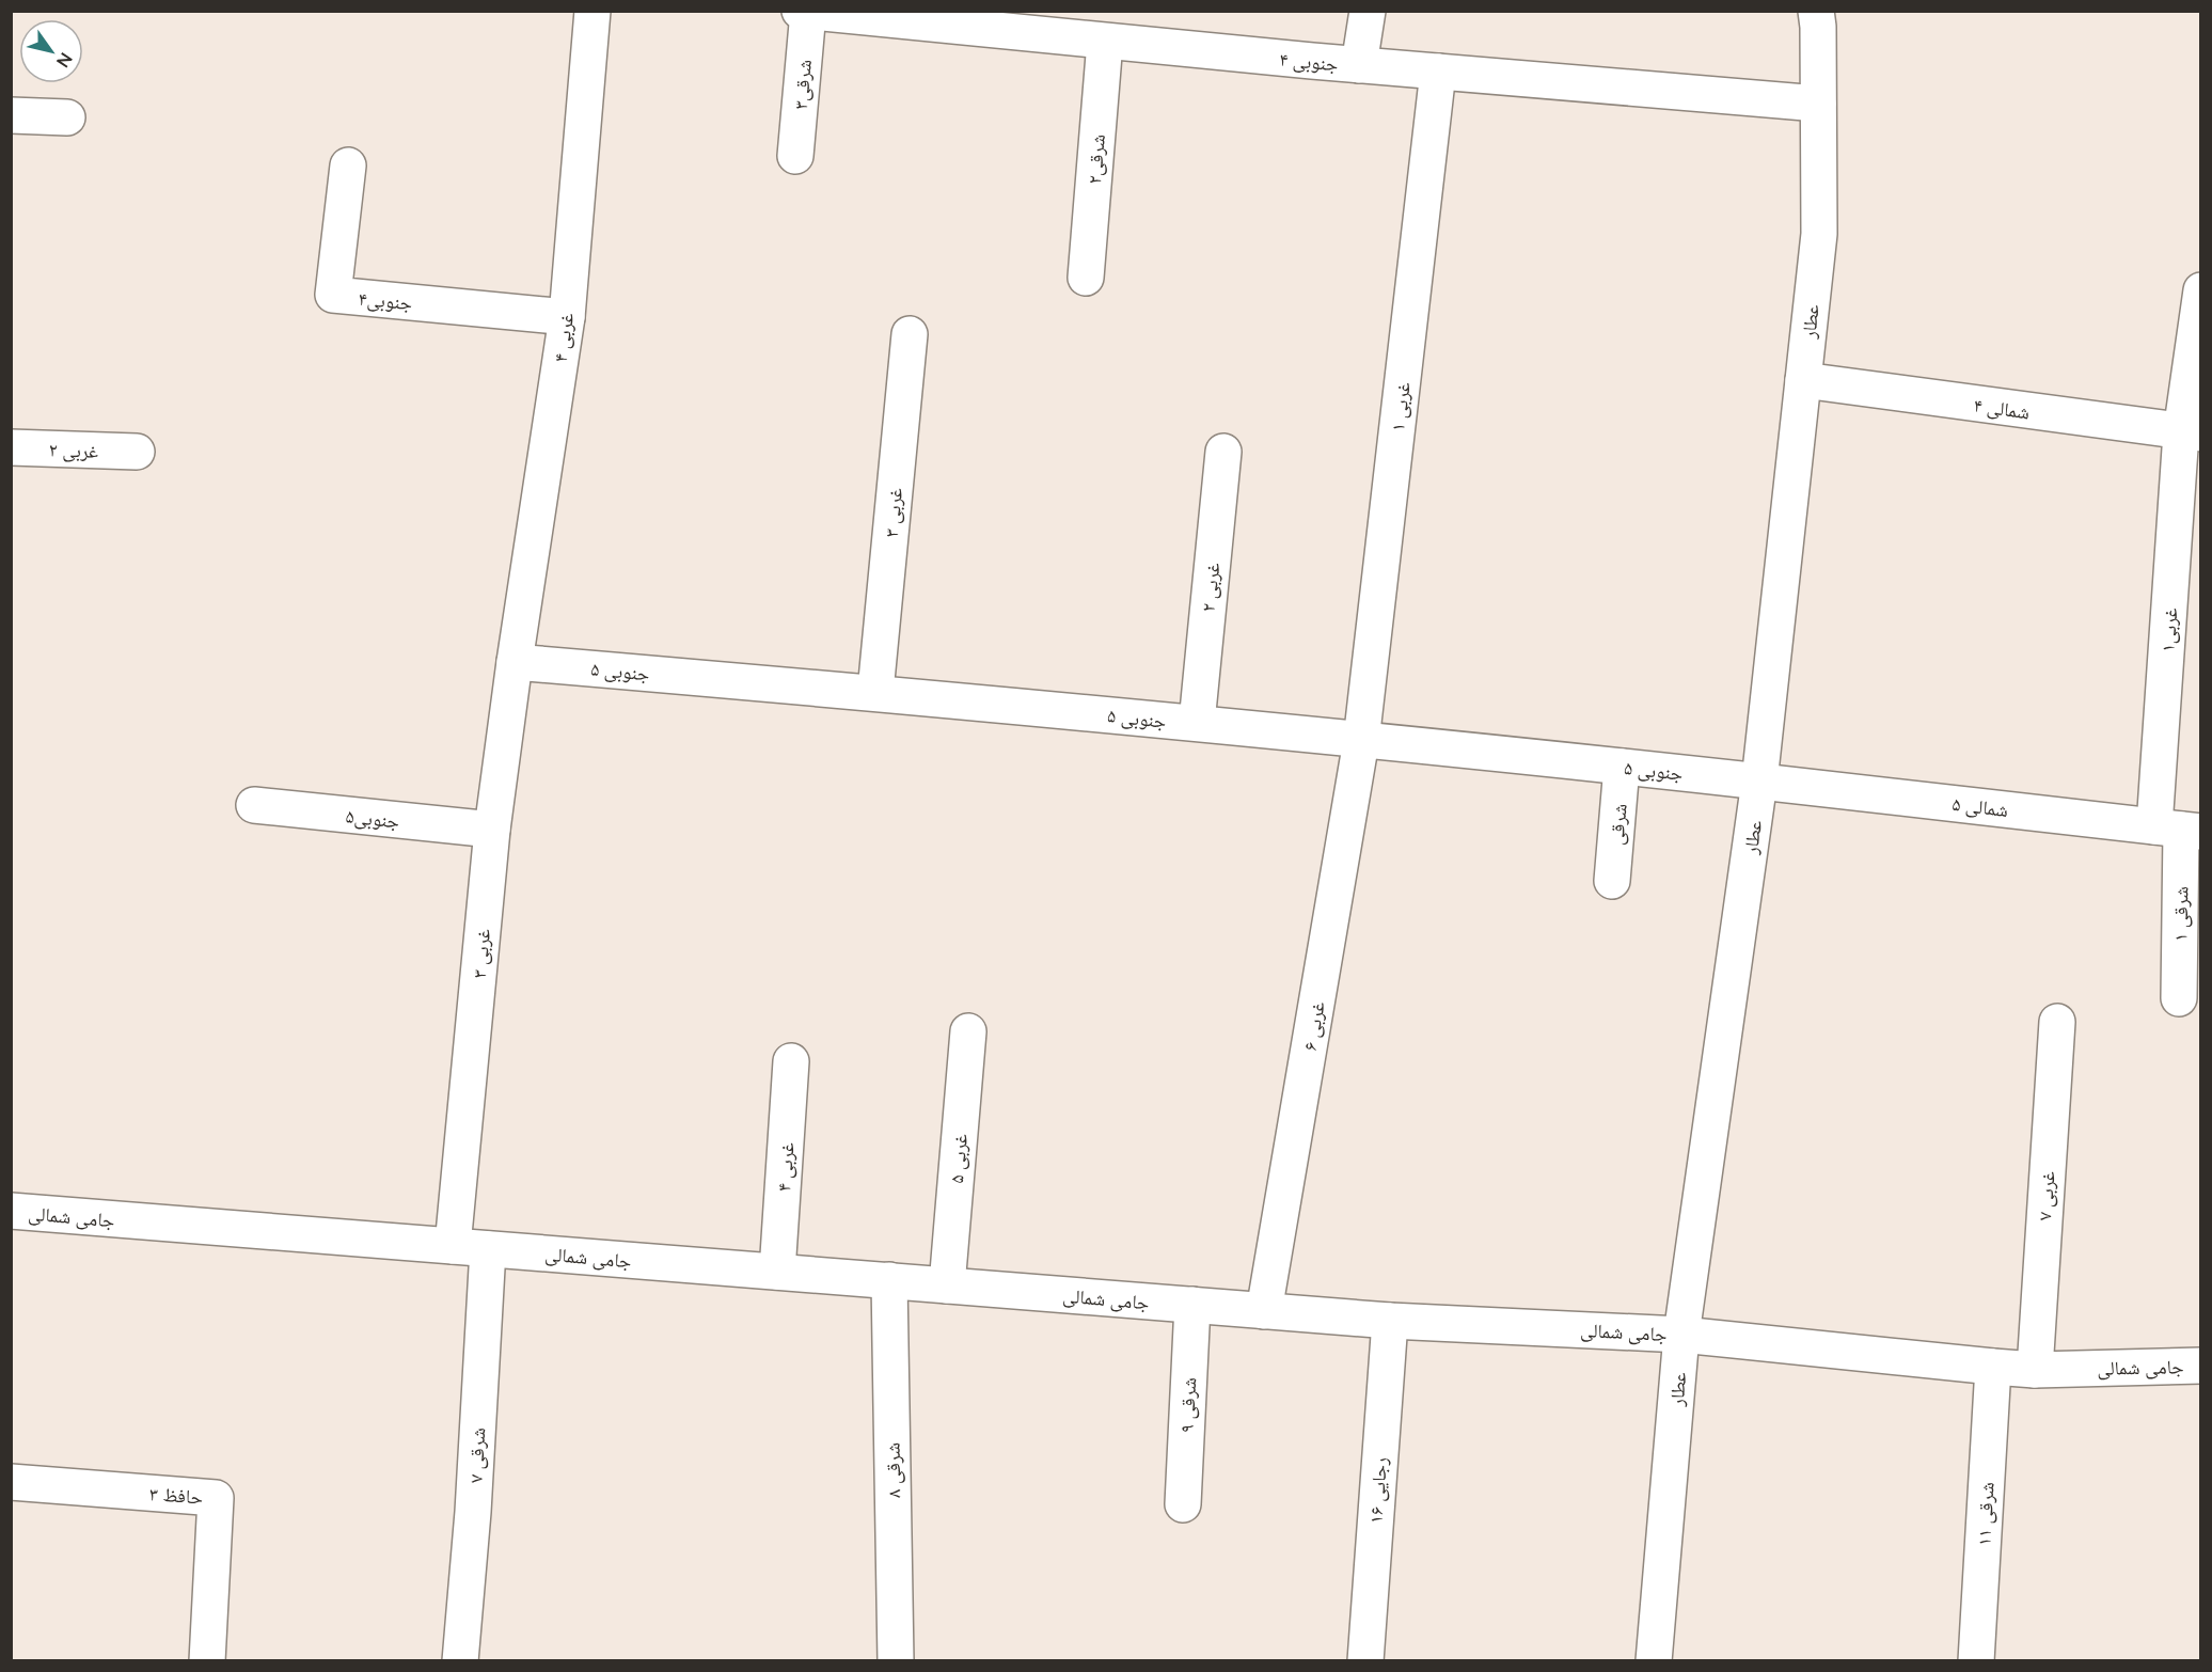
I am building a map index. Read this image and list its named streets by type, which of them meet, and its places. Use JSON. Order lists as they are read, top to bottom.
{
  "streets": {
    "street": [
      "جنوبی ۴",
      "شرقی۳",
      "شرقی۲",
      "جنوبی۴",
      "عطار",
      "غربی ۴",
      "غربی ۱",
      "شمالی ۴",
      "غربی ۲",
      "غربی ۳",
      "غربی۱",
      "جنوبی ۵",
      "شمالی ۵",
      "جنوبی۵",
      "شرقی",
      "شرقی ۱",
      "غربی ۶",
      "غربی ۵",
      "غربی ۷",
      "جامی شمالی",
      "شرقی ۹",
      "شرقی ۷",
      "شرقی ۸",
      "رجایی ۱۶",
      "حافظ ۳",
      "شرقی ۱۱"
    ]
  },
  "crossings": [
    ["جنوبی ۴", "شرقی۳"],
    ["جنوبی ۴", "شرقی۲"],
    ["جنوبی ۴", "عطار"],
    ["جنوبی ۴", "غربی ۱"],
    ["جنوبی۴", "غربی ۴"],
    ["عطار", "شمالی ۴"],
    ["عطار", "جنوبی ۵"],
    ["عطار", "شمالی ۵"],
    ["عطار", "جامی شمالی"],
    ["غربی ۴", "غربی ۳"],
    ["غربی ۴", "جنوبی ۵"],
    ["غربی ۴", "جامی شمالی"],
    ["غربی ۱", "جنوبی ۵"],
    ["غربی ۱", "غربی ۶"],
    ["شمالی ۴", "غربی۱"],
    ["غربی ۲", "جنوبی ۵"],
    ["غربی ۳", "جنوبی ۵"],
    ["غربی ۳", "جنوبی۵"],
    ["غربی ۳", "جامی شمالی"],
    ["غربی۱", "شمالی ۵"],
    ["غربی۱", "شرقی ۱"],
    ["جنوبی ۵", "شمالی ۵"],
    ["جنوبی ۵", "شرقی"],
    ["جنوبی ۵", "غربی ۶"],
    ["شمالی ۵", "شرقی ۱"],
    ["غربی ۶", "جامی شمالی"],
    ["غربی ۵", "جامی شمالی"],
    ["غربی ۷", "جامی شمالی"],
    ["جامی شمالی", "شرقی ۹"],
    ["جامی شمالی", "شرقی ۷"],
    ["جامی شمالی", "شرقی ۸"],
    ["جامی شمالی", "رجایی ۱۶"],
    ["جامی شمالی", "شرقی ۱۱"]
  ],
  "north": "bottom right"
}
